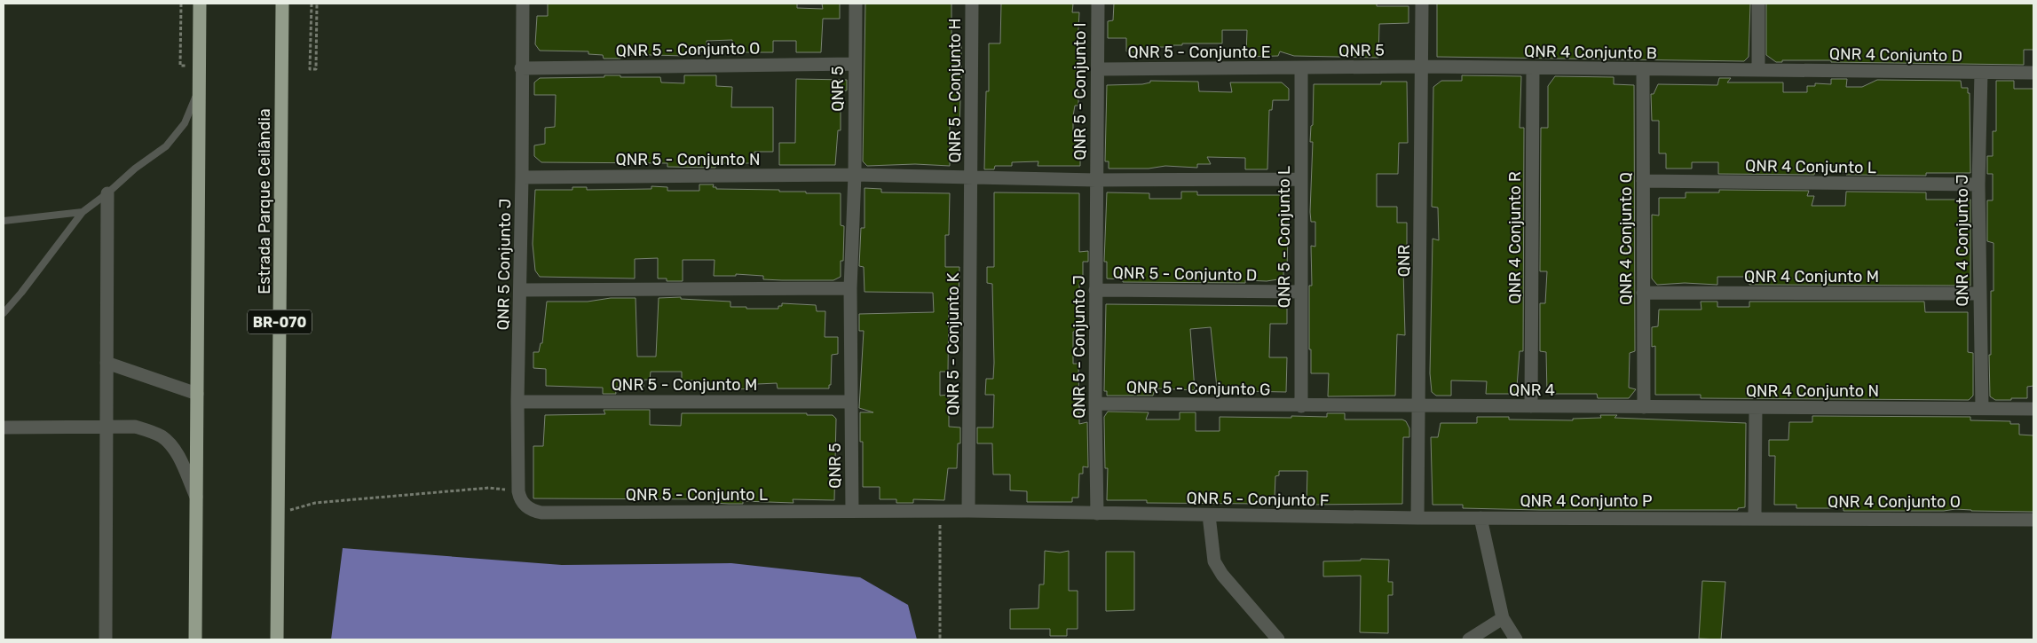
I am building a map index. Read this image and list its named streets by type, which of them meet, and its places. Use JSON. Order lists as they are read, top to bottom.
{
  "streets": {
    "highway": ["Estrada Parque Ceilândia", "BR-070"],
    "street": [
      "QNR 5 - Conjunto O",
      "QNR 5",
      "QNR 5 - Conjunto E",
      "QNR 4 Conjunto B",
      "QNR 4 Conjunto D",
      "QNR 5 - Conjunto H",
      "QNR 5 - Conjunto I",
      "QNR 5 - Conjunto N",
      "QNR 4 Conjunto L",
      "QNR 5 - Conjunto L",
      "QNR 4 Conjunto R",
      "QNR 4 Conjunto Q",
      "QNR 4 Conjunto J",
      "QNR",
      "QNR 5 Conjunto J",
      "QNR 5 - Conjunto D",
      "QNR 4 Conjunto M",
      "QNR 5 - Conjunto K",
      "QNR 5 - Conjunto J",
      "QNR 5 - Conjunto M",
      "QNR 5 - Conjunto G",
      "QNR 4",
      "QNR 4 Conjunto N",
      "QNR 5 - Conjunto F",
      "QNR 4 Conjunto P",
      "QNR 4 Conjunto O"
    ]
  },
  "crossings": [
    ["QNR 5 - Conjunto O", "QNR 5"],
    ["QNR 5 - Conjunto O", "QNR 5 Conjunto J"],
    ["QNR 5", "QNR 5 - Conjunto E"],
    ["QNR 5", "QNR 4 Conjunto B"],
    ["QNR 5", "QNR 5 - Conjunto N"],
    ["QNR 5", "QNR 5 - Conjunto L"],
    ["QNR 5", "QNR"],
    ["QNR 5", "QNR 5 - Conjunto K"],
    ["QNR 5", "QNR 5 - Conjunto J"],
    ["QNR 5", "QNR 5 - Conjunto M"],
    ["QNR 5", "QNR 5 - Conjunto F"],
    ["QNR 5 - Conjunto E", "QNR 5 - Conjunto I"],
    ["QNR 5 - Conjunto E", "QNR 5 - Conjunto L"],
    ["QNR 4 Conjunto B", "QNR 4 Conjunto D"],
    ["QNR 4 Conjunto B", "QNR 4 Conjunto R"],
    ["QNR 4 Conjunto B", "QNR 4 Conjunto Q"],
    ["QNR 4 Conjunto B", "QNR"],
    ["QNR 4 Conjunto D", "QNR 4 Conjunto J"],
    ["QNR 5 - Conjunto H", "QNR 5 - Conjunto K"],
    ["QNR 5 - Conjunto I", "QNR 5 - Conjunto J"],
    ["QNR 5 - Conjunto N", "QNR 5 Conjunto J"],
    ["QNR 4 Conjunto L", "QNR 4 Conjunto Q"],
    ["QNR 4 Conjunto L", "QNR 4 Conjunto J"],
    ["QNR 5 - Conjunto L", "QNR 5 Conjunto J"],
    ["QNR 5 - Conjunto L", "QNR 5 - Conjunto D"],
    ["QNR 5 - Conjunto L", "QNR 5 - Conjunto G"],
    ["QNR 4 Conjunto R", "QNR 4"],
    ["QNR 4 Conjunto Q", "QNR 4 Conjunto M"],
    ["QNR 4 Conjunto Q", "QNR 4"],
    ["QNR 4 Conjunto Q", "QNR 4 Conjunto N"],
    ["QNR 4 Conjunto J", "QNR 4 Conjunto M"],
    ["QNR 4 Conjunto J", "QNR 4 Conjunto N"],
    ["QNR", "QNR 4"],
    ["QNR", "QNR 5 - Conjunto F"],
    ["QNR", "QNR 4 Conjunto P"],
    ["QNR 5 Conjunto J", "QNR 5 - Conjunto M"],
    ["QNR 5 - Conjunto D", "QNR 5 - Conjunto J"],
    ["QNR 5 - Conjunto J", "QNR 5 - Conjunto G"],
    ["QNR 5 - Conjunto J", "QNR 5 - Conjunto F"],
    ["QNR 4", "QNR 4 Conjunto N"],
    ["QNR 5 - Conjunto F", "QNR 4 Conjunto P"],
    ["QNR 4 Conjunto P", "QNR 4 Conjunto O"]
  ]
}
